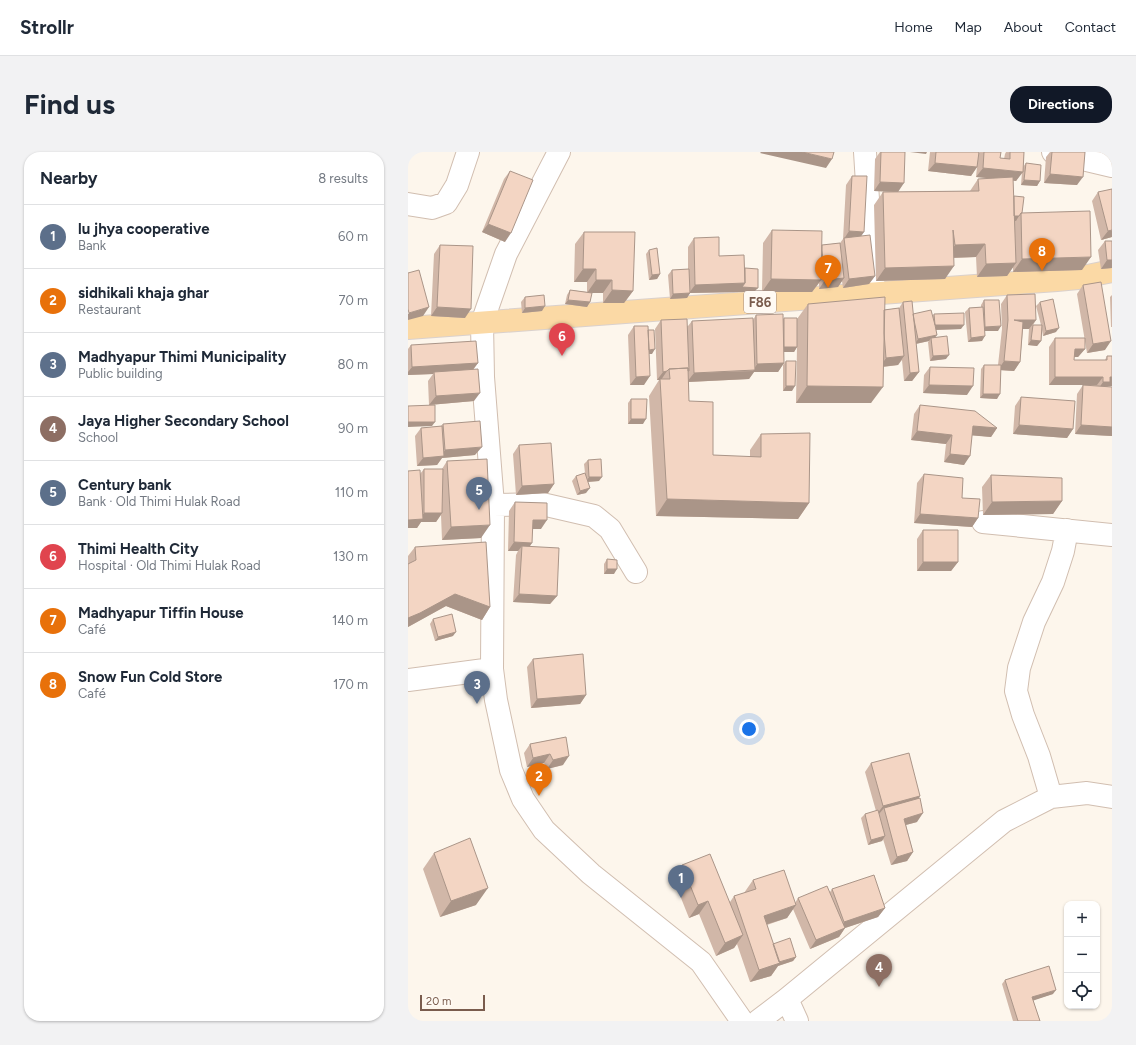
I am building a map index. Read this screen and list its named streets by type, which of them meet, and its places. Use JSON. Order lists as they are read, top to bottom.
{
  "streets": {
    "main road": ["F86"]
  },
  "scale_bar": "20 m",
  "page": {
    "header": "Strollr",
    "nav": [
      "Home",
      "Map",
      "About",
      "Contact"
    ],
    "buttons": "Directions",
    "title": "Find us",
    "heading": ["Nearby", "8 results"],
    "list": [
      {
        "mark": "1",
        "name": "lu jhya cooperative",
        "note": "Bank",
        "value": "60 m"
      },
      {
        "mark": "2",
        "name": "sidhikali khaja ghar",
        "note": "Restaurant",
        "value": "70 m"
      },
      {
        "mark": "3",
        "name": "Madhyapur Thimi Municipality",
        "note": "Public building",
        "value": "80 m"
      },
      {
        "mark": "4",
        "name": "Jaya Higher Secondary School",
        "note": "School",
        "value": "90 m"
      },
      {
        "mark": "5",
        "name": "Century bank",
        "note": "Bank · Old Thimi Hulak Road",
        "value": "110 m"
      },
      {
        "mark": "6",
        "name": "Thimi Health City",
        "note": "Hospital · Old Thimi Hulak Road",
        "value": "130 m"
      },
      {
        "mark": "7",
        "name": "Madhyapur Tiffin House",
        "note": "Café",
        "value": "140 m"
      },
      {
        "mark": "8",
        "name": "Snow Fun Cold Store",
        "note": "Café",
        "value": "170 m"
      }
    ],
    "pins": [
      "8",
      "7",
      "6",
      "5",
      "3",
      "2",
      "1",
      "4"
    ],
    "map_buttons": ["+", "−"],
    "scale": "20 m"
  }
}
